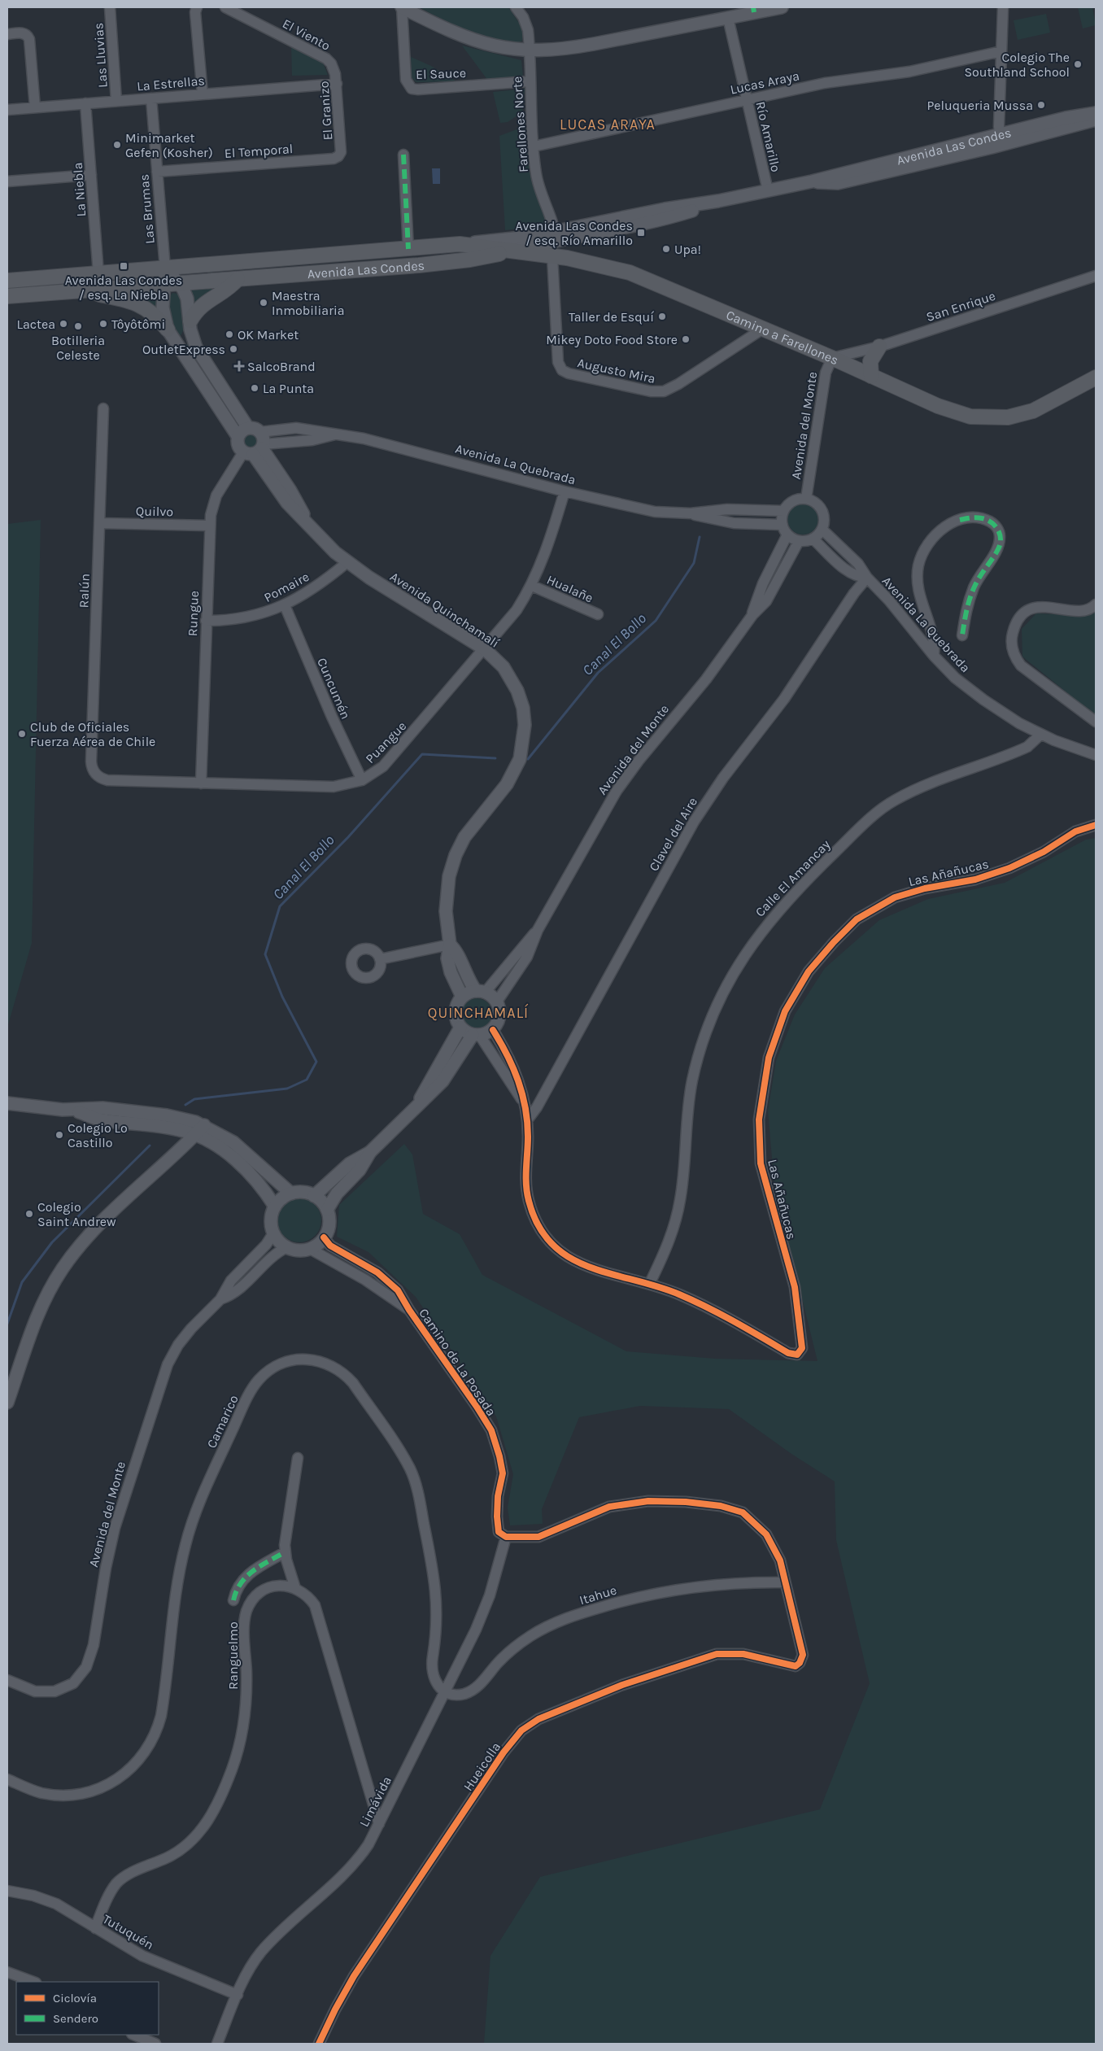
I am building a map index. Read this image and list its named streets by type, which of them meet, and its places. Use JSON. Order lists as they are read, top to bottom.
{
  "streets": {
    "main road": ["Avenida Las Condes", "Camino a Farellones"],
    "street": [
      "El Viento",
      "Las Lluvias",
      "El Sauce",
      "Lucas Araya",
      "La Estrellas",
      "El Granizo",
      "Farellones Norte",
      "Río Amarillo",
      "El Temporal",
      "La Niebla",
      "Las Brumas",
      "San Enrique",
      "Augusto Mira",
      "Avenida del Monte",
      "Avenida La Quebrada",
      "Quilvo",
      "Pomaire",
      "Hualañe",
      "Ralún",
      "Avenida Quinchamalí",
      "Rungue",
      "Cuncumén",
      "Puangue",
      "Clavel del Aire",
      "Las Añañucas",
      "Calle El Amancay",
      "Camino de La Posada",
      "Camarico",
      "Itahue",
      "Ranguelmo",
      "Hueicolla",
      "Limávida",
      "Tutuquén"
    ]
  },
  "crossings": [
    ["El Viento", "El Granizo"],
    ["Las Lluvias", "La Estrellas"],
    ["El Sauce", "Farellones Norte"],
    ["Lucas Araya", "Farellones Norte"],
    ["Lucas Araya", "Río Amarillo"],
    ["La Estrellas", "El Granizo"],
    ["La Estrellas", "La Niebla"],
    ["La Estrellas", "Las Brumas"],
    ["El Granizo", "El Temporal"],
    ["Farellones Norte", "Avenida Las Condes"],
    ["Río Amarillo", "Avenida Las Condes"],
    ["Avenida Las Condes", "La Niebla"],
    ["Avenida Las Condes", "Las Brumas"],
    ["Avenida Las Condes", "Camino a Farellones"],
    ["El Temporal", "Las Brumas"],
    ["San Enrique", "Camino a Farellones"],
    ["San Enrique", "Avenida del Monte"],
    ["Camino a Farellones", "Augusto Mira"],
    ["Camino a Farellones", "Avenida del Monte"],
    ["Avenida del Monte", "Avenida La Quebrada"],
    ["Avenida del Monte", "Avenida Quinchamalí"],
    ["Avenida del Monte", "Camino de La Posada"],
    ["Avenida La Quebrada", "Avenida Quinchamalí"],
    ["Avenida La Quebrada", "Rungue"],
    ["Avenida La Quebrada", "Puangue"],
    ["Avenida La Quebrada", "Clavel del Aire"],
    ["Avenida La Quebrada", "Calle El Amancay"],
    ["Quilvo", "Ralún"],
    ["Quilvo", "Rungue"],
    ["Pomaire", "Avenida Quinchamalí"],
    ["Pomaire", "Rungue"],
    ["Pomaire", "Cuncumén"],
    ["Hualañe", "Puangue"],
    ["Ralún", "Puangue"],
    ["Avenida Quinchamalí", "Rungue"],
    ["Avenida Quinchamalí", "Puangue"],
    ["Rungue", "Puangue"],
    ["Cuncumén", "Puangue"],
    ["Las Añañucas", "Calle El Amancay"],
    ["Camino de La Posada", "Limávida"],
    ["Camarico", "Itahue"],
    ["Camarico", "Limávida"],
    ["Itahue", "Hueicolla"],
    ["Itahue", "Limávida"],
    ["Ranguelmo", "Tutuquén"],
    ["Limávida", "Tutuquén"]
  ],
  "districts": ["LUCAS ARAYA", "QUINCHAMALÍ"],
  "water": ["Canal El Bollo"],
  "places": {
    "other": [
      "Colegio The Southland School",
      "Peluqueria Mussa",
      "Minimarket Gefen (Kosher)",
      "Upa!",
      "Maestra Inmobiliaria",
      "Taller de Esquí",
      "Lactea",
      "Tôyôtômi",
      "Botilleria Celeste",
      "OK Market",
      "Mikey Doto Food Store",
      "OutletExpress",
      "La Punta",
      "Club de Oficiales Fuerza Aérea de Chile",
      "Colegio Lo Castillo",
      "Colegio Saint Andrew"
    ],
    "transit": ["Avenida Las Condes / esq. Río Amarillo", "Avenida Las Condes / esq. La Niebla"],
    "health": ["SalcoBrand"]
  },
  "legend": ["Ciclovía", "Sendero"]
}
